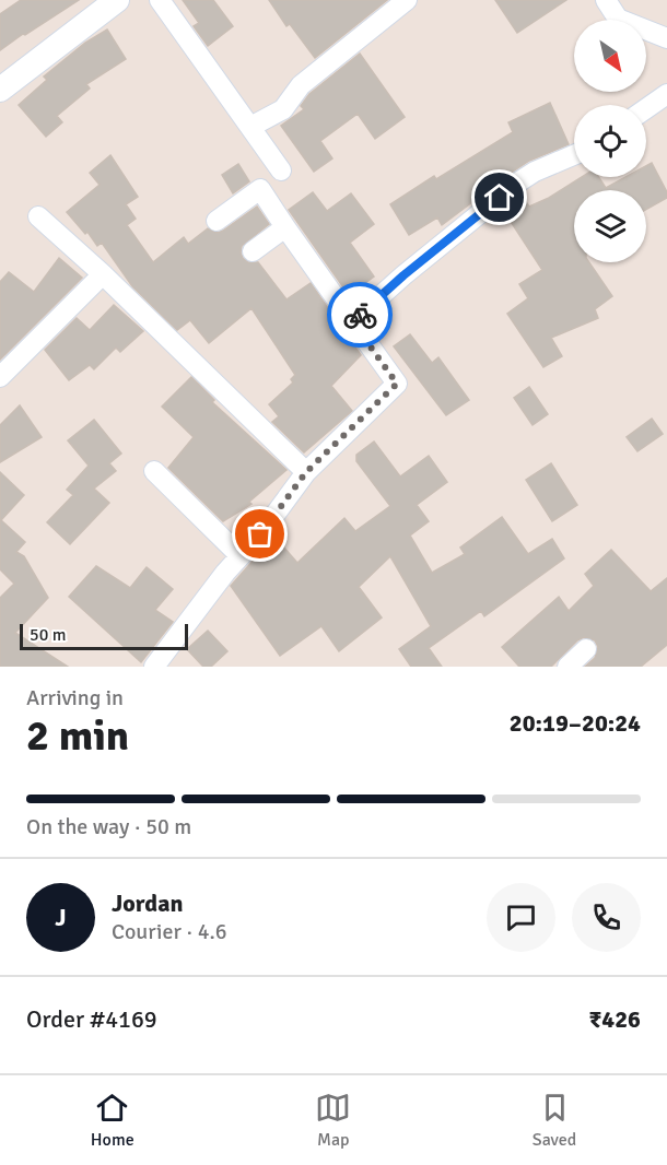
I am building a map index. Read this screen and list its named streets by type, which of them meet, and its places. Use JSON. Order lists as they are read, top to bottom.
{
  "scale_bar": "50 m",
  "north": "bottom right",
  "page": {
    "scale": "50 m",
    "heading": ["2 min", "Arriving in", "20:19–20:24"],
    "panel": [
      "Jordan",
      "Courier · 4.6",
      "Order #4169",
      "₹426"
    ],
    "bar": "On the way · 50 m",
    "round": "J",
    "tabs": ["Home", "Map", "Saved"]
  }
}
